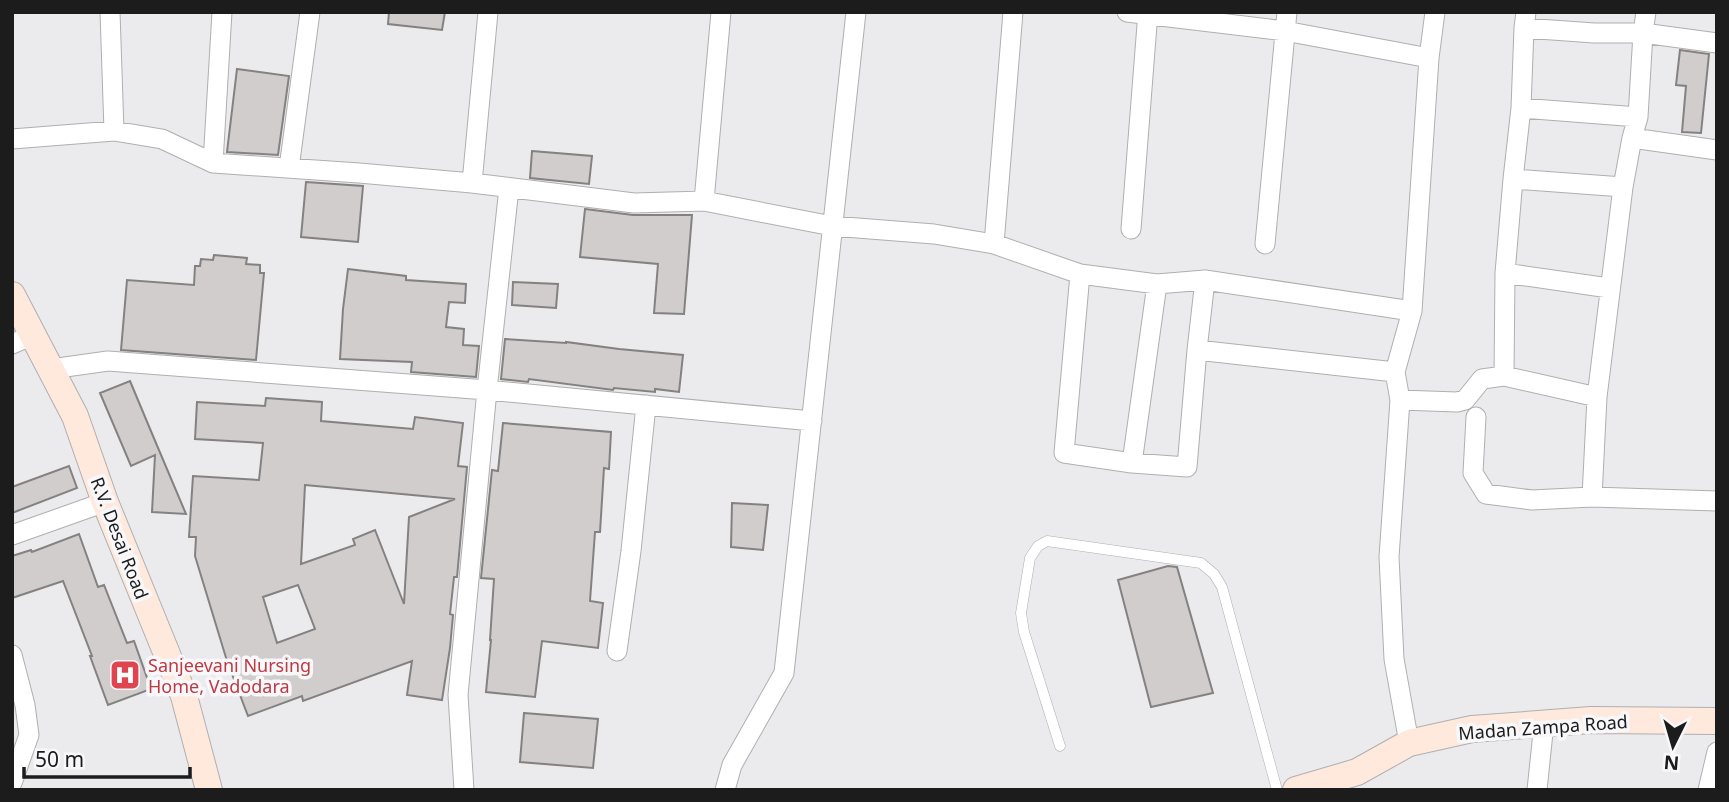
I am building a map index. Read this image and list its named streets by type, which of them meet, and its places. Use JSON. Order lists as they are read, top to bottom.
{
  "streets": {
    "street": ["R.V. Desai Road", "Madan Zampa Road"]
  },
  "places": {
    "hospital": ["Sanjeevani Nursing Home, Vadodara"]
  },
  "scale_bar": "50 m",
  "north": "bottom"
}
